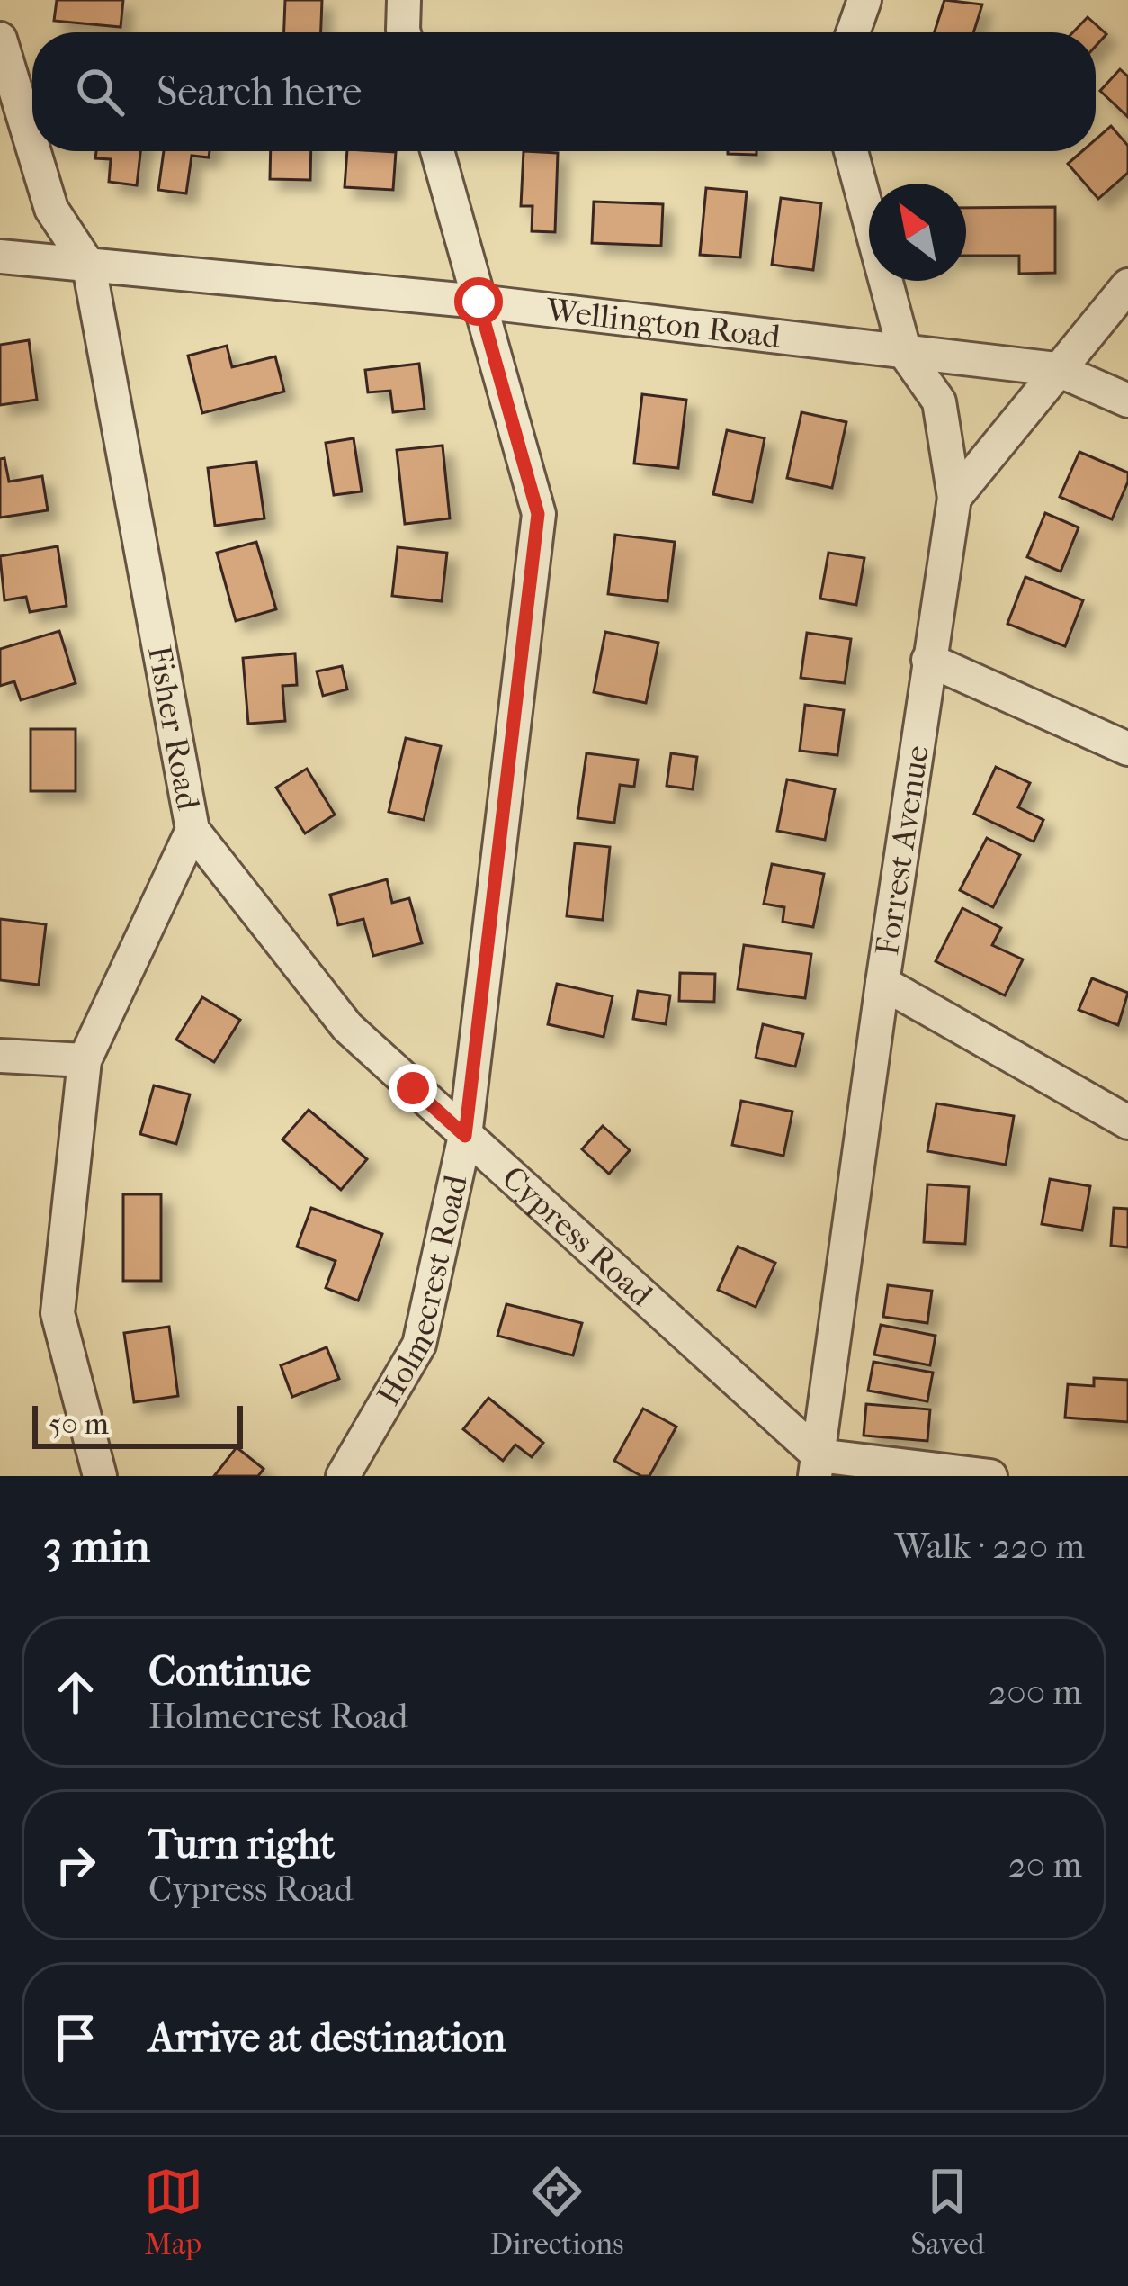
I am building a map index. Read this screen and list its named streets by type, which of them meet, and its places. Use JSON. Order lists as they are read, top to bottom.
{
  "streets": {
    "street": [
      "Wellington Road",
      "Fisher Road",
      "Forrest Avenue",
      "Cypress Road",
      "Holmecrest Road"
    ]
  },
  "crossings": [
    ["Wellington Road", "Fisher Road"],
    ["Wellington Road", "Forrest Avenue"],
    ["Wellington Road", "Holmecrest Road"],
    ["Fisher Road", "Cypress Road"],
    ["Forrest Avenue", "Cypress Road"],
    ["Cypress Road", "Holmecrest Road"]
  ],
  "scale_bar": "50 m",
  "north": "top left",
  "page": {
    "search": "Search here",
    "scale": "50 m",
    "heading": ["3 min", "Walk · 220 m"],
    "list": [
      ["Continue", "Holmecrest Road", "200 m"],
      ["Turn right", "Cypress Road", "20 m"],
      "Arrive at destination"
    ],
    "nav": ["Map", "Directions", "Saved"]
  }
}
